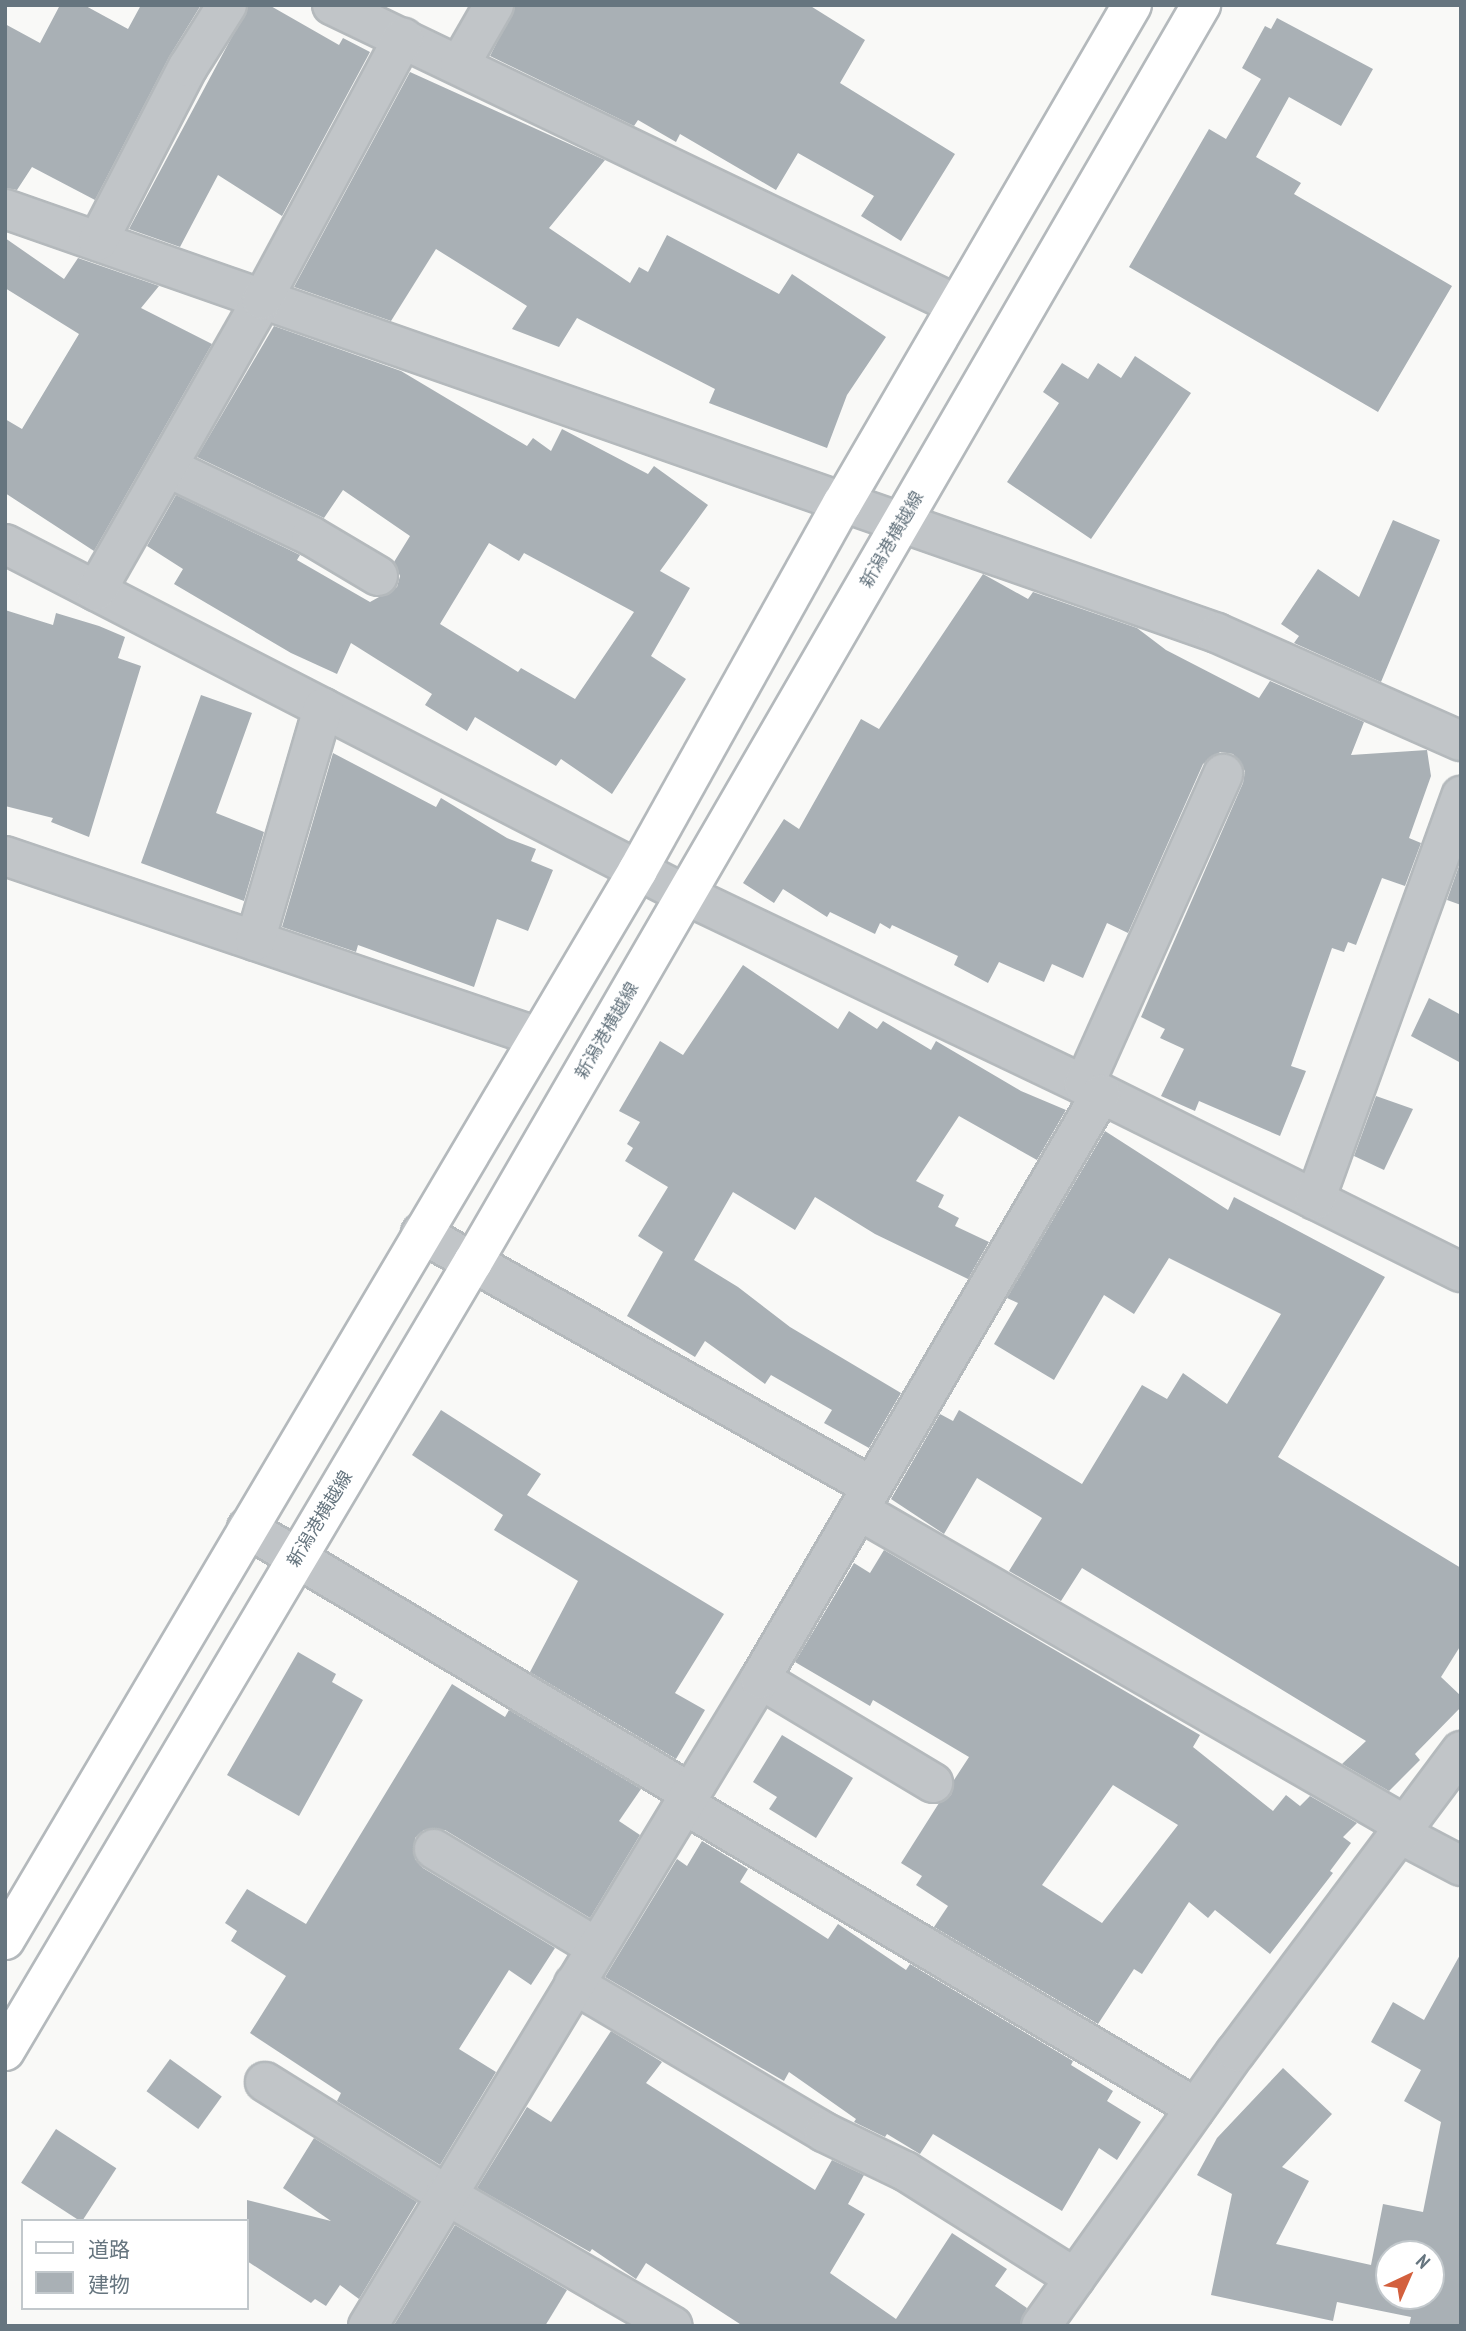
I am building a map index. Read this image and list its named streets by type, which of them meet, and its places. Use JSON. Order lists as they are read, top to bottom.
{
  "streets": {
    "main road": ["新潟港横越線"]
  },
  "legend": ["道路", "建物"],
  "north": "top right"
}
